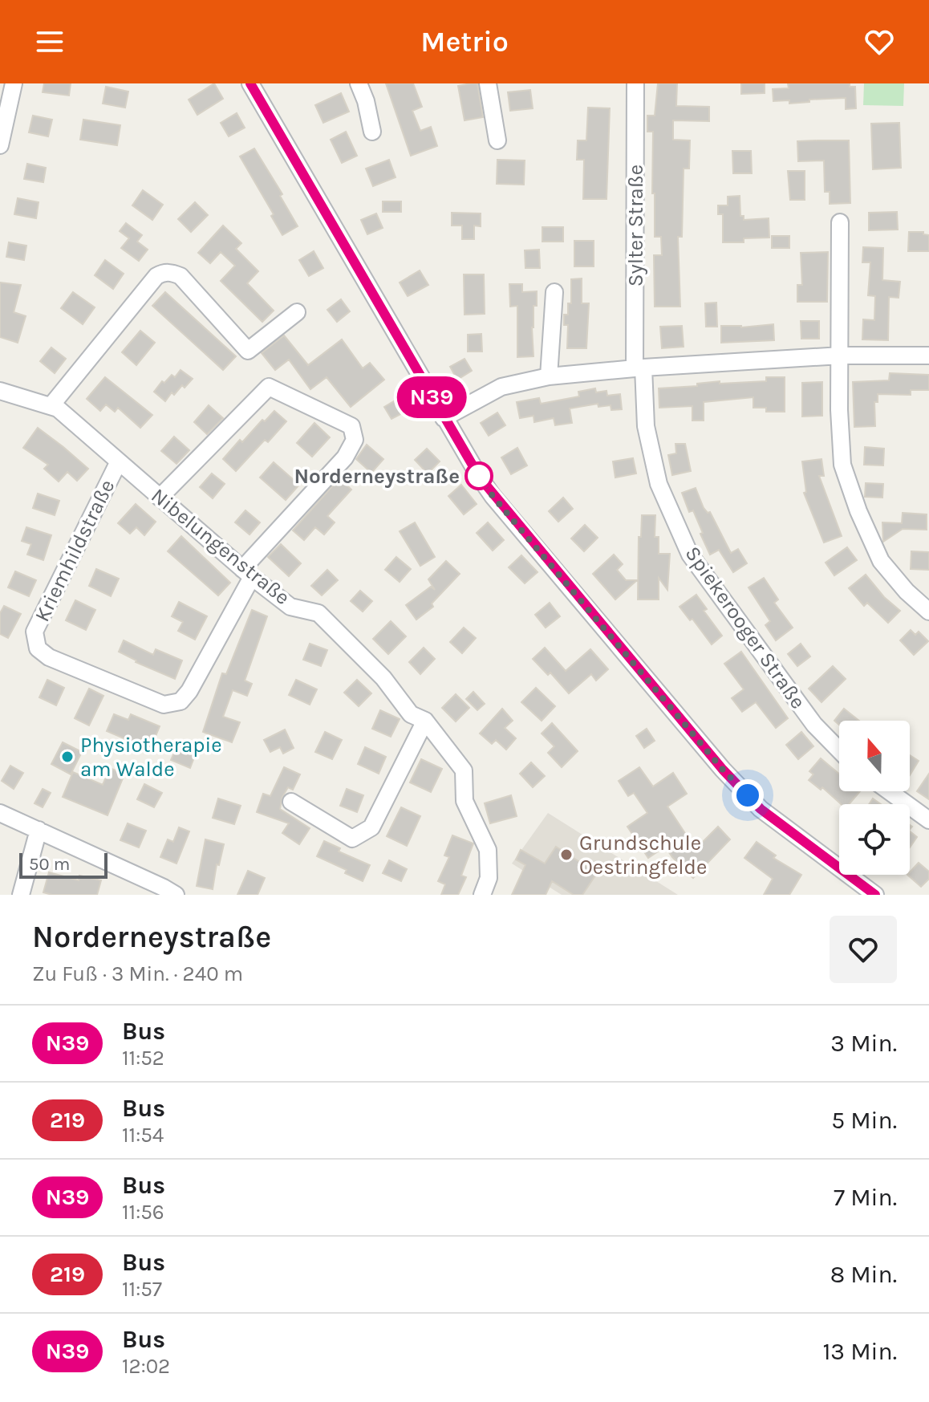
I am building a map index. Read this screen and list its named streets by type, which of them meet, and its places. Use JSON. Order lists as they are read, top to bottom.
{
  "streets": {
    "street": [
      "Sylter Straße",
      "Nibelungenstraße",
      "Kriemhildstraße",
      "Spiekerooger Straße"
    ]
  },
  "crossings": [
    ["Sylter Straße", "Spiekerooger Straße"],
    ["Nibelungenstraße", "Kriemhildstraße"]
  ],
  "places": ["Norderneystraße", "Physiotherapie am Walde", "Grundschule Oestringfelde"],
  "lines": ["bus line N39"],
  "scale_bar": "50 m",
  "north": "top",
  "page": {
    "header": "Metrio",
    "on_map": "N39",
    "scale": "50 m",
    "heading": ["Norderneystraße", "Zu Fuß · 3 Min. · 240 m"],
    "list": [
      {
        "mark": "N39",
        "name": "Bus",
        "note": "11:52",
        "value": "3 Min."
      },
      {
        "mark": "219",
        "name": "Bus",
        "note": "11:54",
        "value": "5 Min."
      },
      {
        "mark": "N39",
        "name": "Bus",
        "note": "11:56",
        "value": "7 Min."
      },
      {
        "mark": "219",
        "name": "Bus",
        "note": "11:57",
        "value": "8 Min."
      },
      {
        "mark": "N39",
        "name": "Bus",
        "note": "12:02",
        "value": "13 Min."
      }
    ]
  }
}
